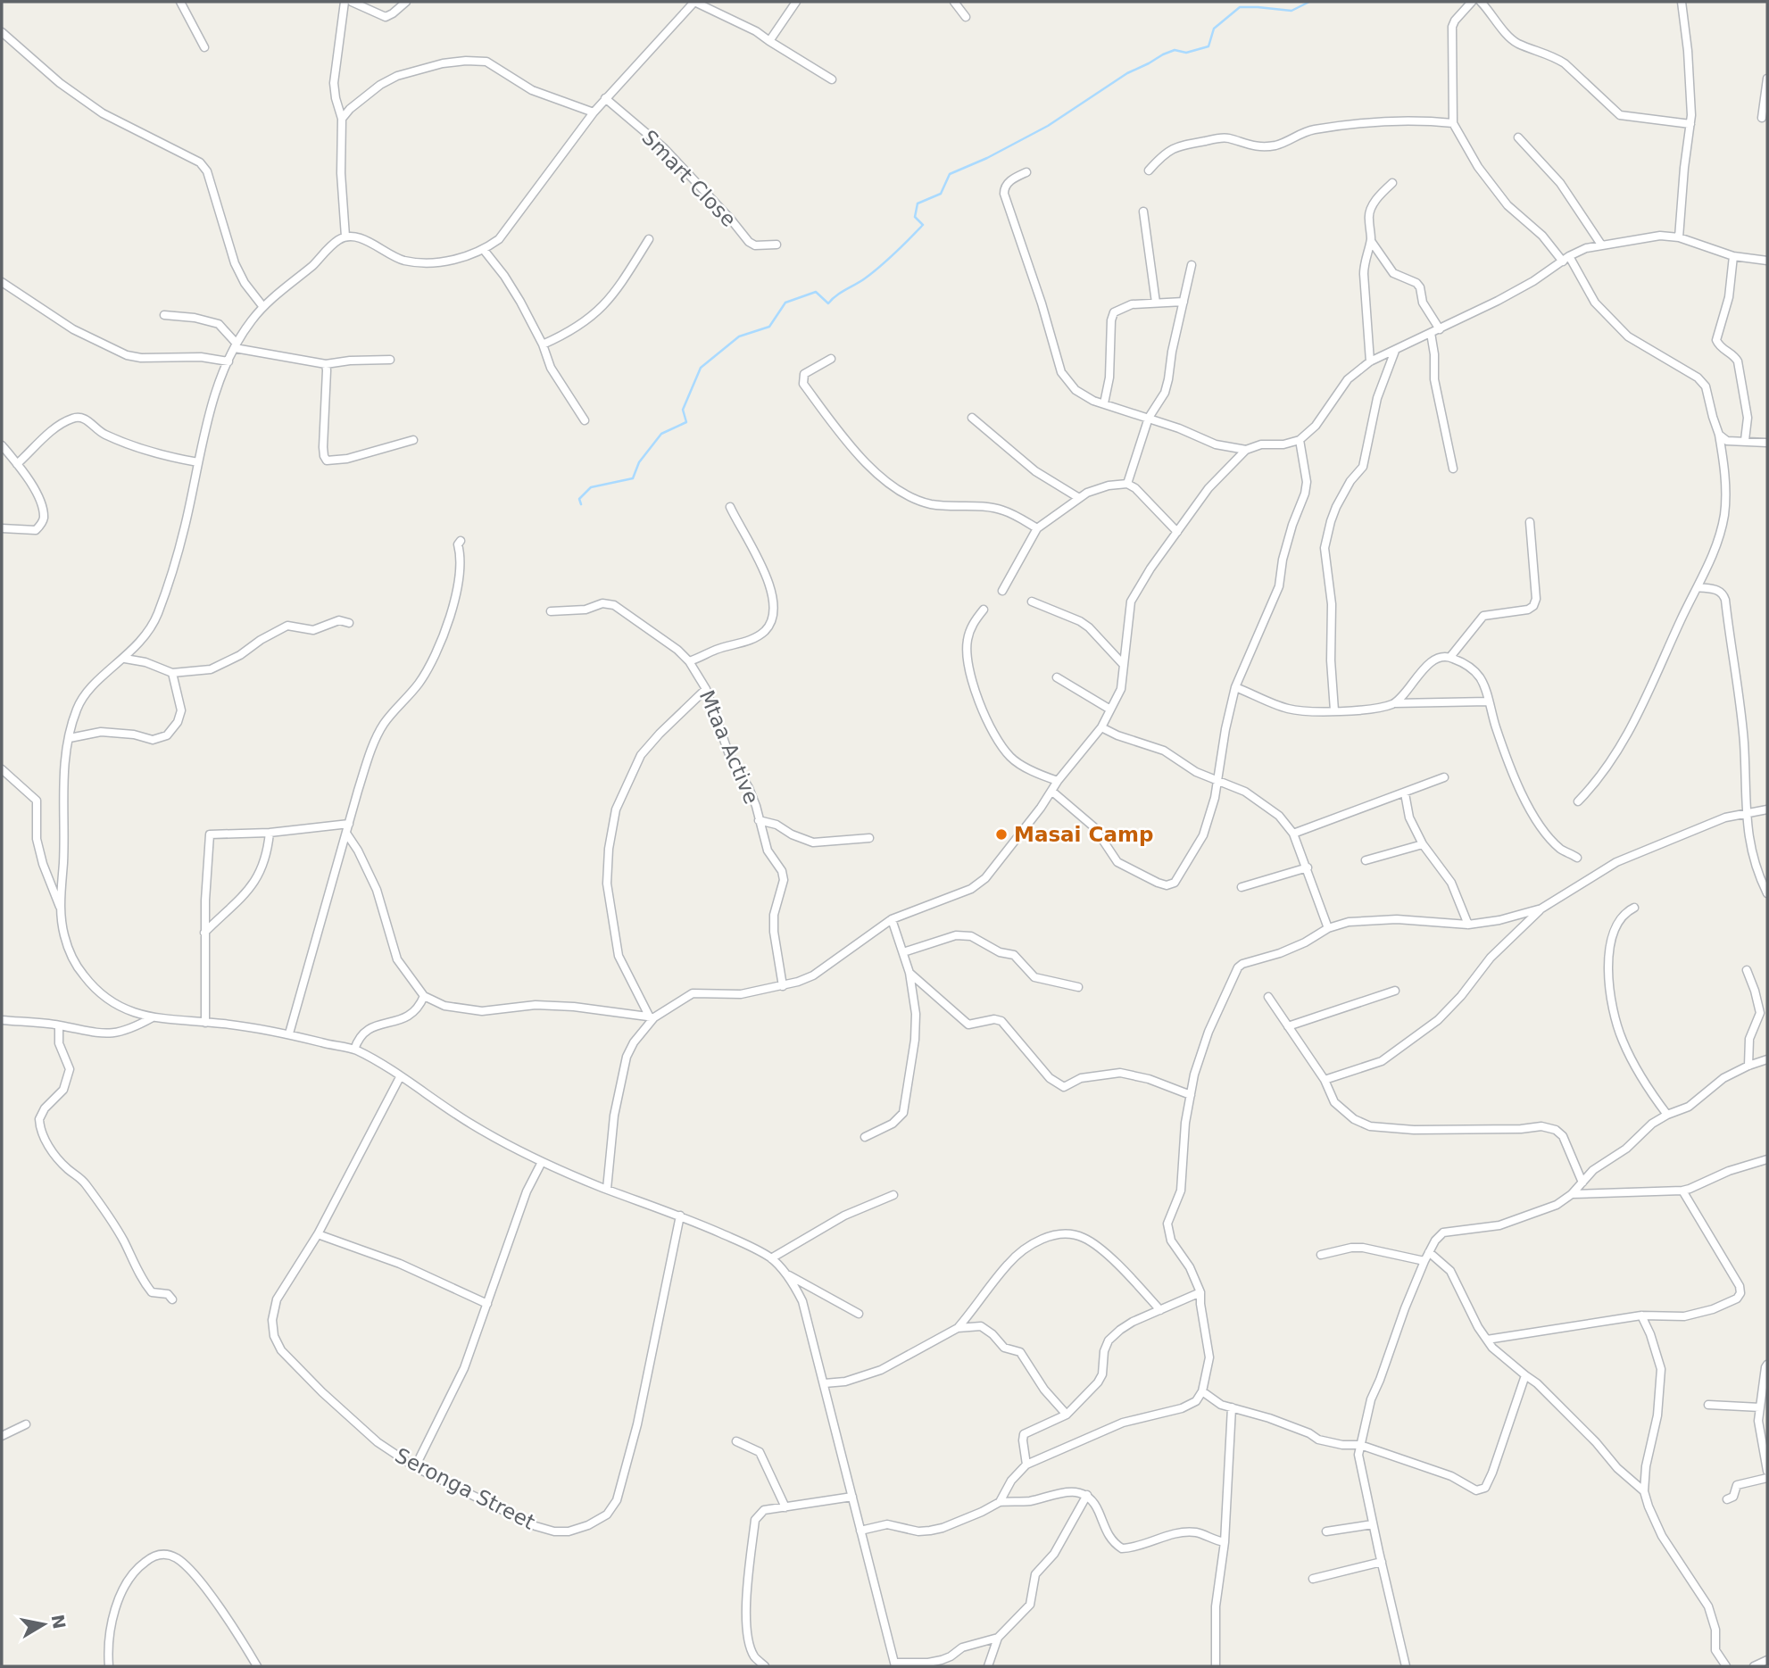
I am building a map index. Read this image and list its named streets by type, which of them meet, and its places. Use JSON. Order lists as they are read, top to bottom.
{
  "streets": {
    "street": ["Smart Close", "Mtaa Active", "Seronga Street"]
  },
  "places": ["Masai Camp"],
  "north": "right"
}
